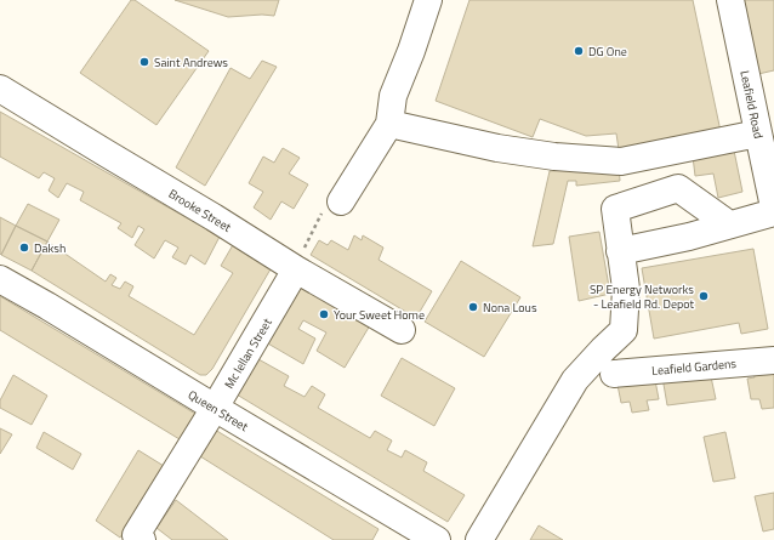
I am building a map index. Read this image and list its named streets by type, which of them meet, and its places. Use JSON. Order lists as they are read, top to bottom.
{
  "streets": {
    "street": [
      "Leafield Road",
      "Brooke Street",
      "Mc lellan Street",
      "Leafield Gardens",
      "Queen Street"
    ]
  },
  "crossings": [
    ["Brooke Street", "Mc lellan Street"],
    ["Mc lellan Street", "Queen Street"]
  ],
  "places": [
    "DG One",
    "Saint Andrews",
    "Daksh",
    "SP Energy Networks - Leafield Rd. Depot",
    "Nona Lous",
    "Your Sweet Home"
  ]
}
